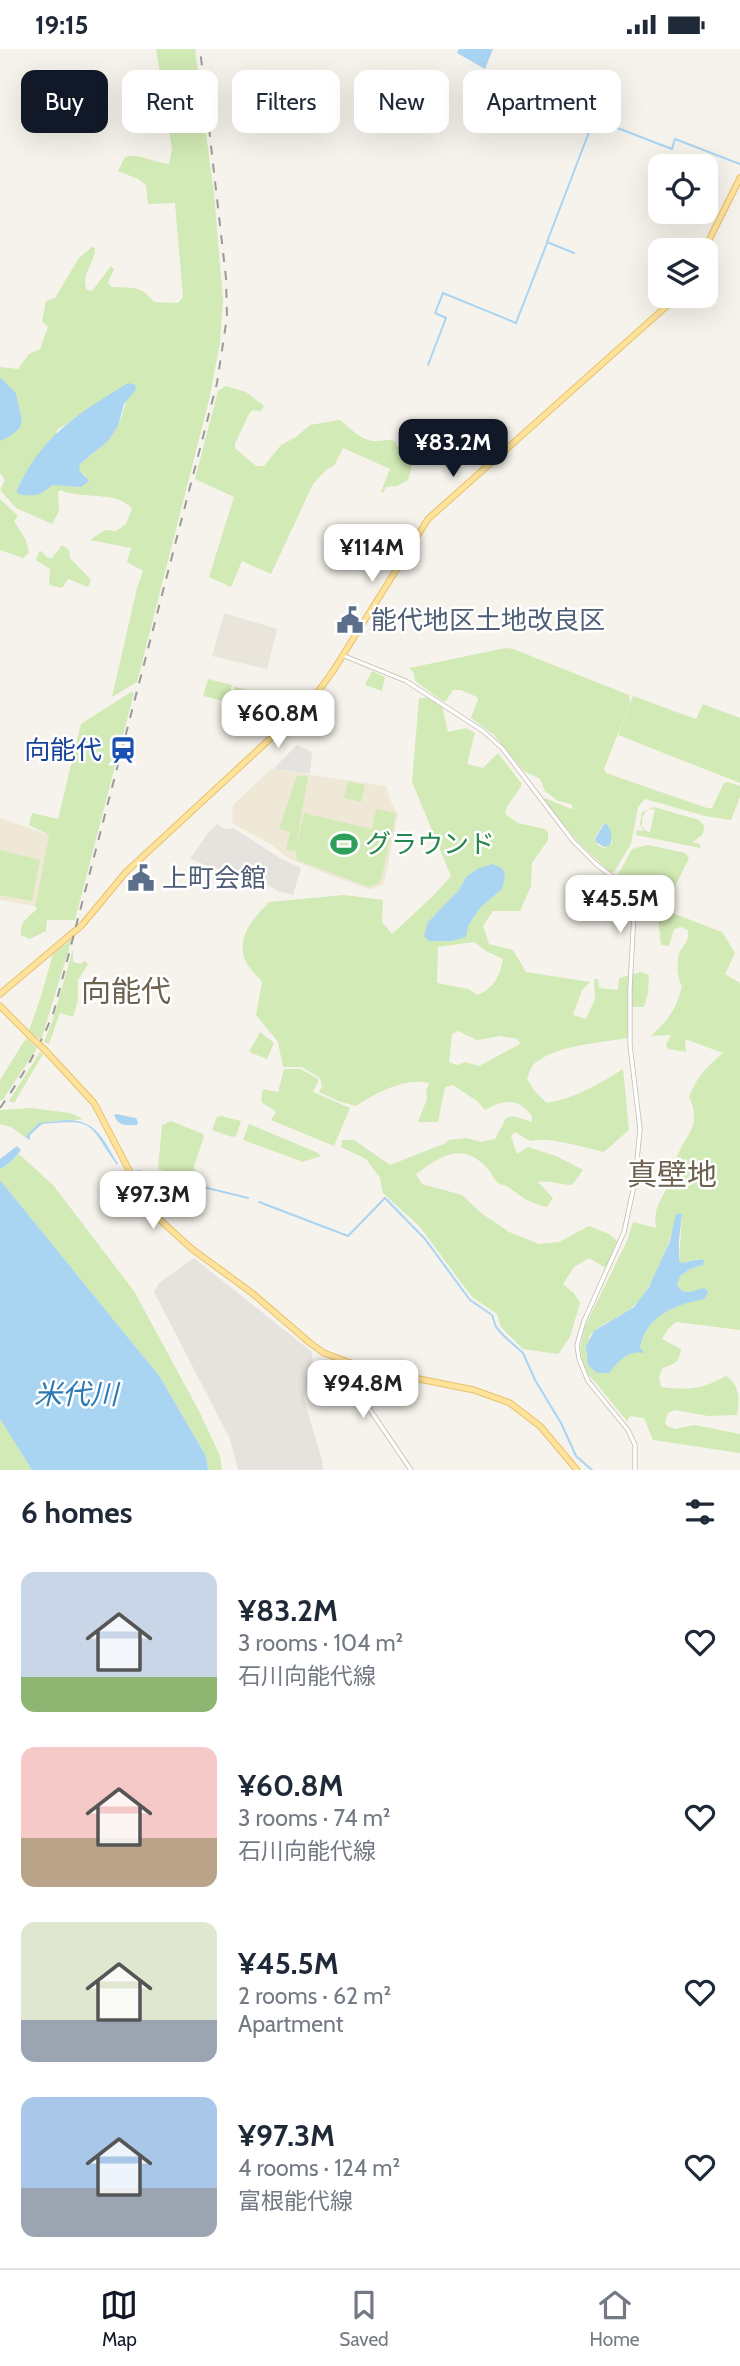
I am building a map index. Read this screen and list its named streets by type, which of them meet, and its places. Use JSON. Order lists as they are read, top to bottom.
{
  "districts": ["向能代", "真壁地"],
  "water": ["米代川"],
  "places": {
    "public building": ["能代地区土地改良区", "上町会館"],
    "station": ["向能代"],
    "sports": ["グラウンド"]
  },
  "page": {
    "status": "19:15",
    "chip": [
      "Buy",
      "Rent",
      "Filters",
      "New",
      "Apartment"
    ],
    "price": [
      "¥83.2M",
      "¥114M",
      "¥60.8M",
      "¥45.5M",
      "¥97.3M",
      "¥94.8M"
    ],
    "heading": "6 homes",
    "list": [
      {
        "name": "¥83.2M",
        "note": "3 rooms · 104 m² · 石川向能代線"
      },
      {
        "name": "¥60.8M",
        "note": "3 rooms · 74 m² · 石川向能代線"
      },
      {
        "name": "¥45.5M",
        "note": "2 rooms · 62 m² · Apartment"
      },
      {
        "name": "¥97.3M",
        "note": "4 rooms · 124 m² · 富根能代線"
      }
    ],
    "tabs": ["Map", "Saved", "Home"]
  }
}
